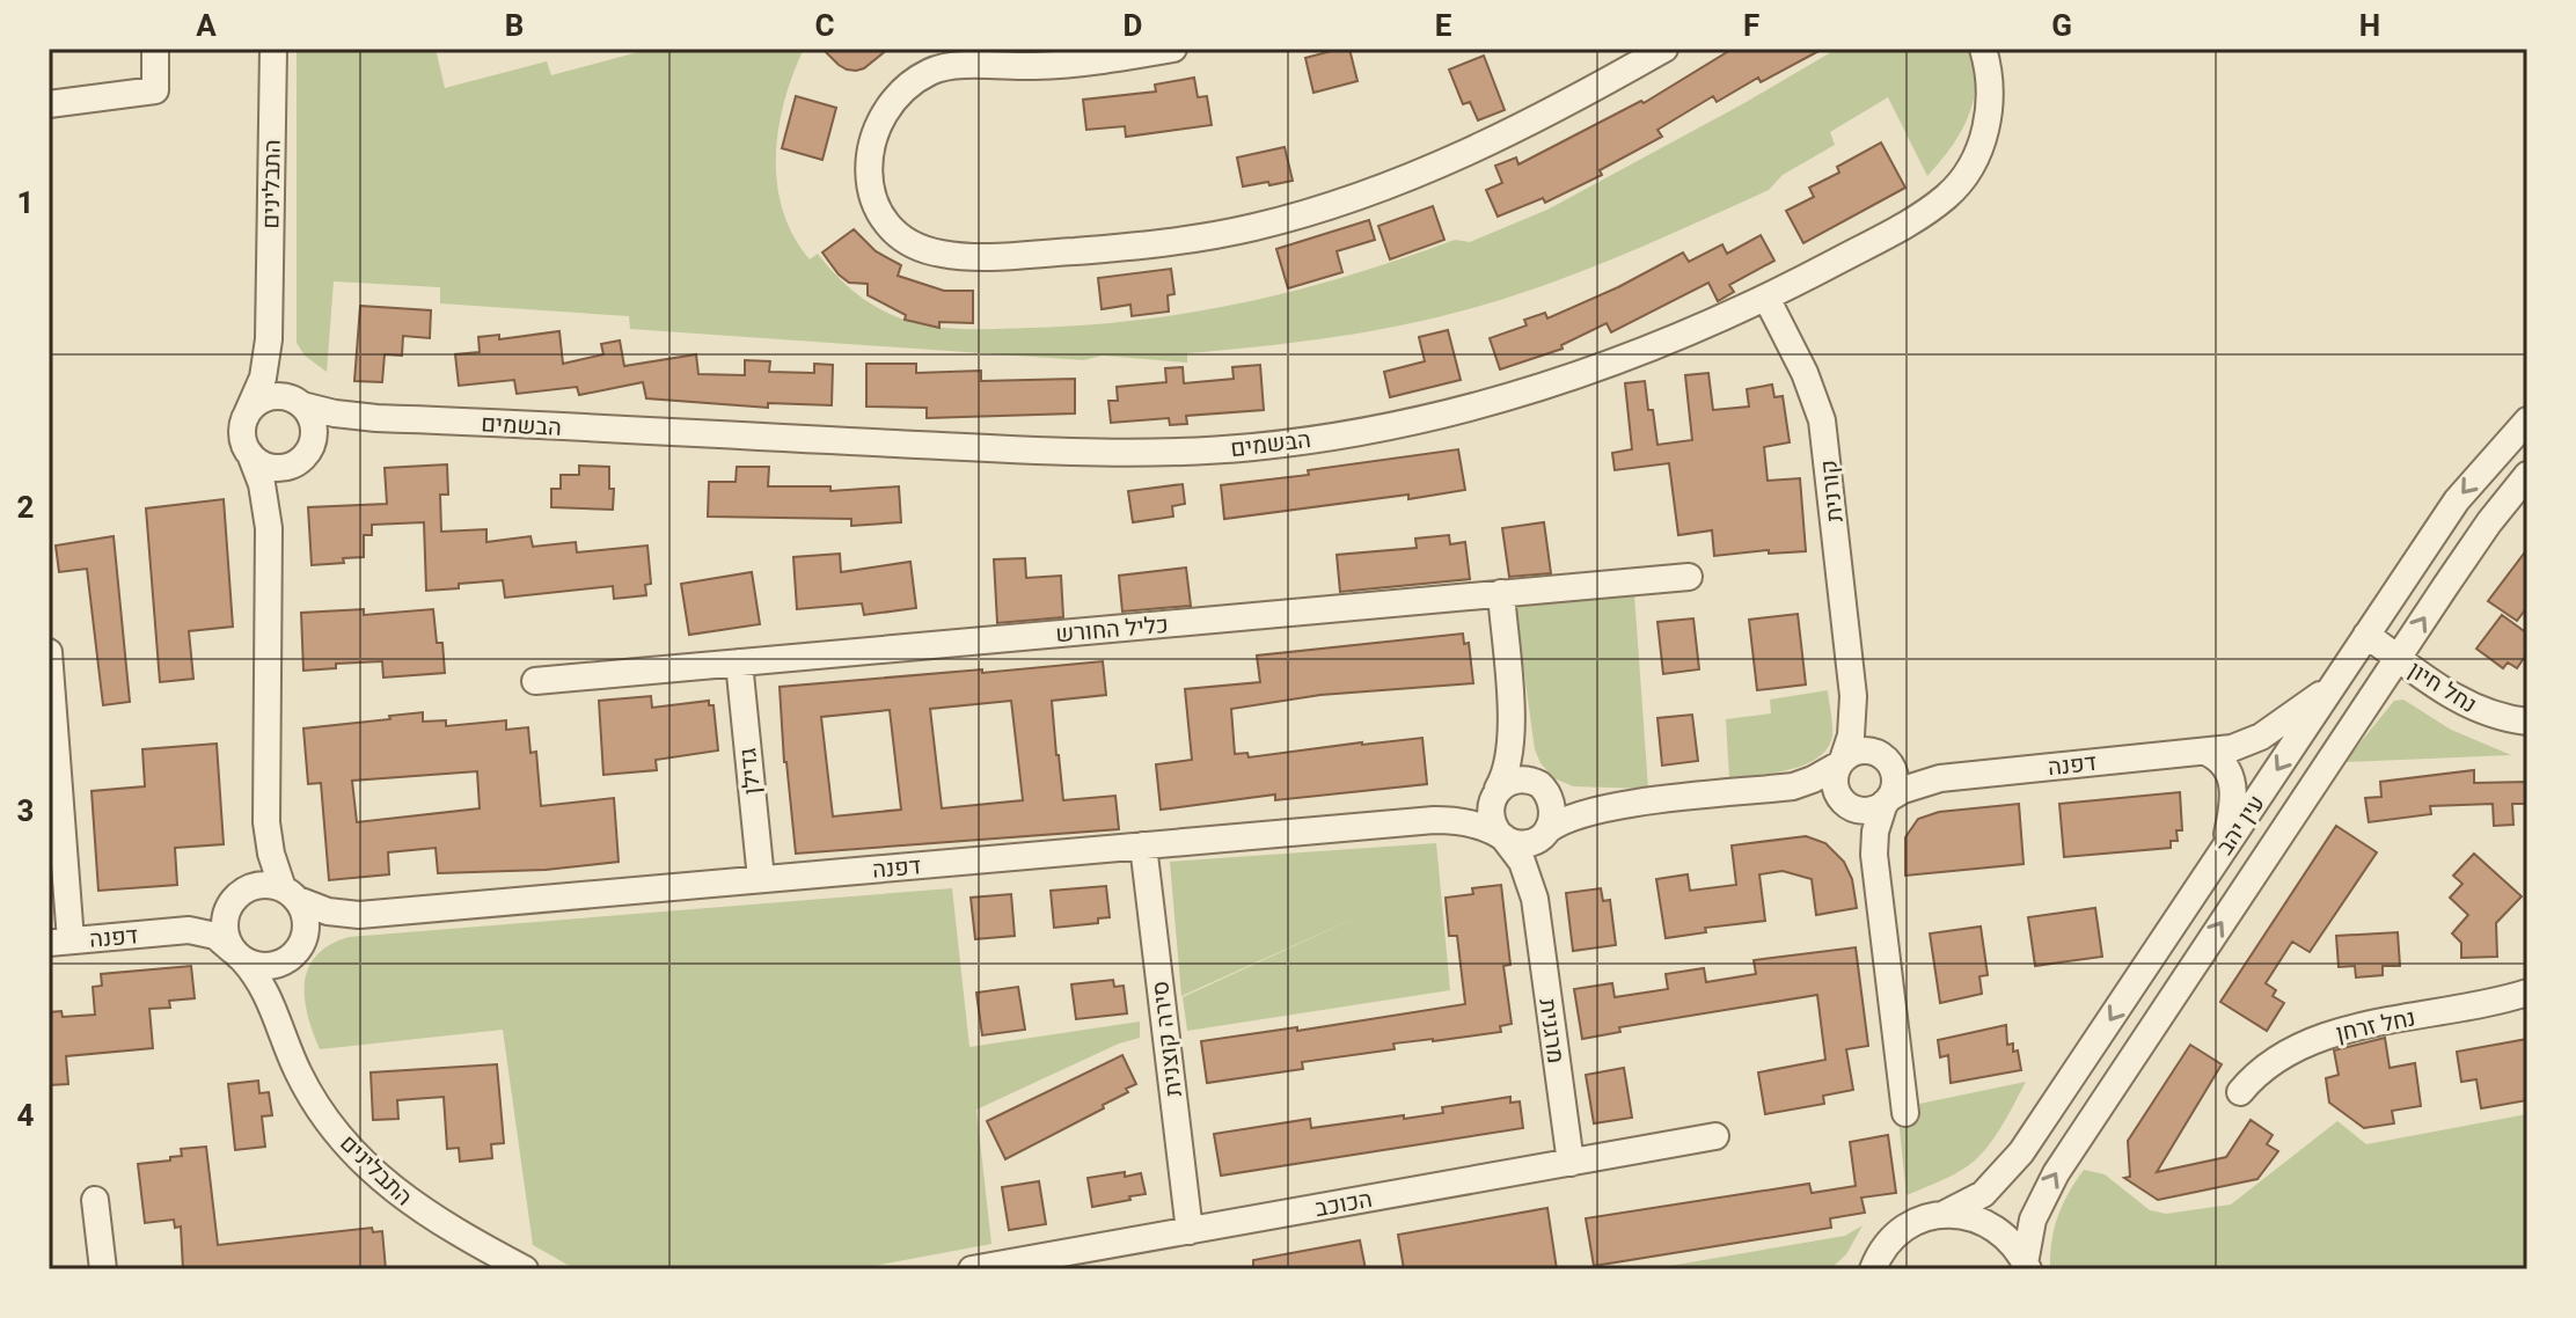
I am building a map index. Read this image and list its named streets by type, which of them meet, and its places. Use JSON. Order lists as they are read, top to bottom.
{
  "streets": {
    "street": [
      "התבלינים",
      "הבשמים",
      "קורנית",
      "כליל החורש",
      "נחל חיון",
      "דפנה",
      "גדילן",
      "עין יהב",
      "נחל זרחן",
      "מרגנית",
      "סירה קוצנית",
      "הכוכב"
    ]
  },
  "crossings": [
    ["התבלינים", "הבשמים"],
    ["התבלינים", "דפנה"],
    ["הבשמים", "קורנית"],
    ["קורנית", "דפנה"],
    ["כליל החורש", "גדילן"],
    ["נחל חיון", "עין יהב"],
    ["דפנה", "גדילן"],
    ["דפנה", "עין יהב"],
    ["דפנה", "מרגנית"],
    ["דפנה", "סירה קוצנית"],
    ["מרגנית", "הכוכב"],
    ["סירה קוצנית", "הכוכב"]
  ],
  "grid": {
    "columns": [
      "A",
      "B",
      "C",
      "D",
      "E",
      "F",
      "G",
      "H"
    ],
    "rows": [
      "1",
      "2",
      "3",
      "4"
    ]
  }
}
